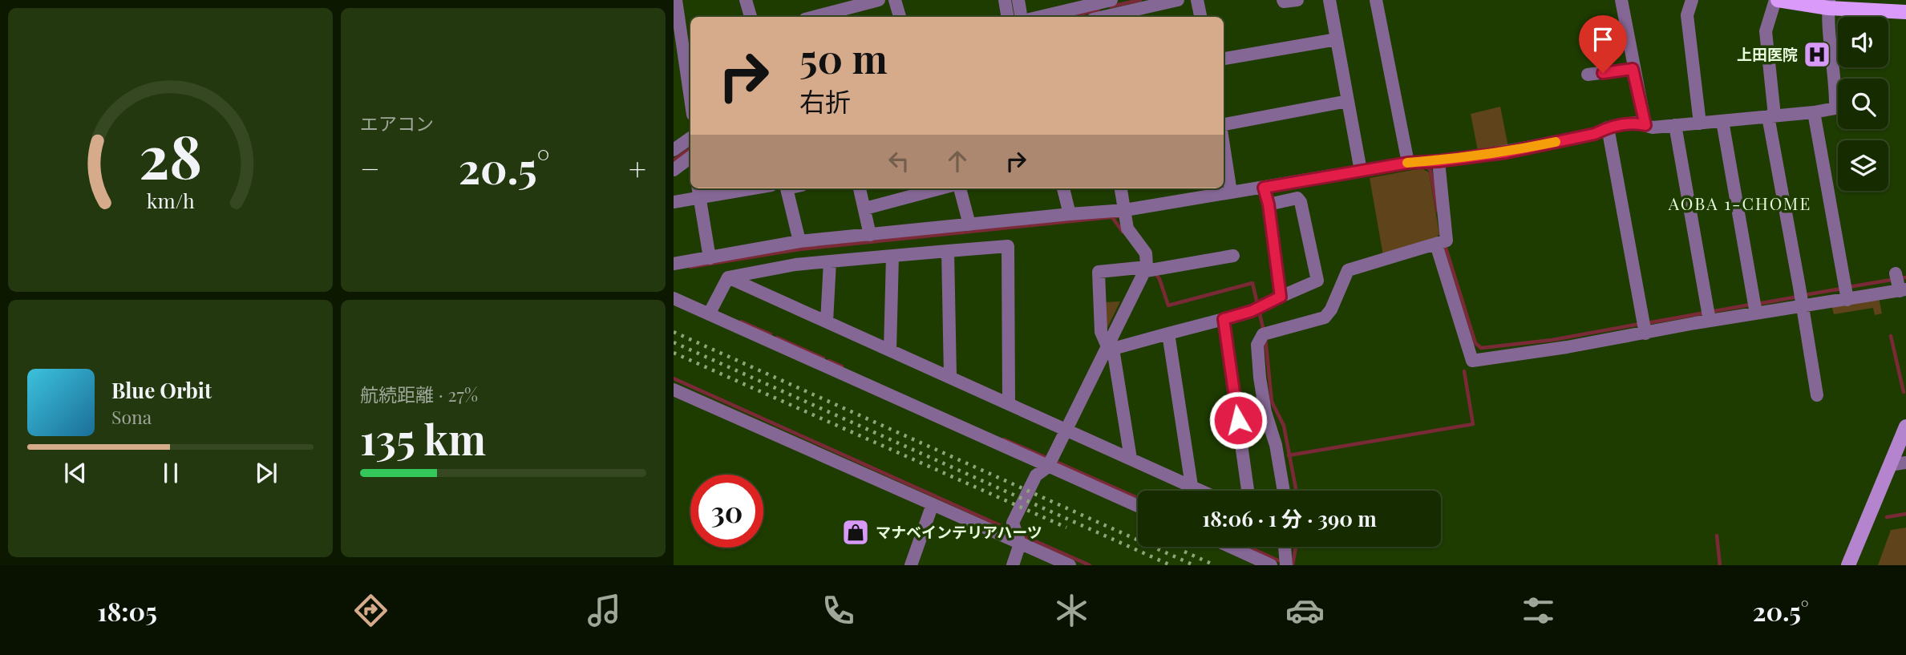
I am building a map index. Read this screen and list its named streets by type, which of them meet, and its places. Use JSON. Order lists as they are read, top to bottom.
{
  "districts": ["AOBA 1-CHOME"],
  "places": {
    "hospital": ["上田医院"],
    "shop": ["マナベインテリアハーツ"]
  },
  "page": {
    "tile": [
      "エアコン",
      ["航続距離 · 27%", "135 km"]
    ],
    "turn": ["50 m", "右折"],
    "heat": ["−", "20.5°", "+"],
    "song": ["Blue Orbit", "Sona"],
    "limit": "30",
    "trip": "18:06 · 1 分 · 390 m",
    "tabs": ["18:05", "20.5°"],
    "gauge": ["28", "km/h"]
  }
}
